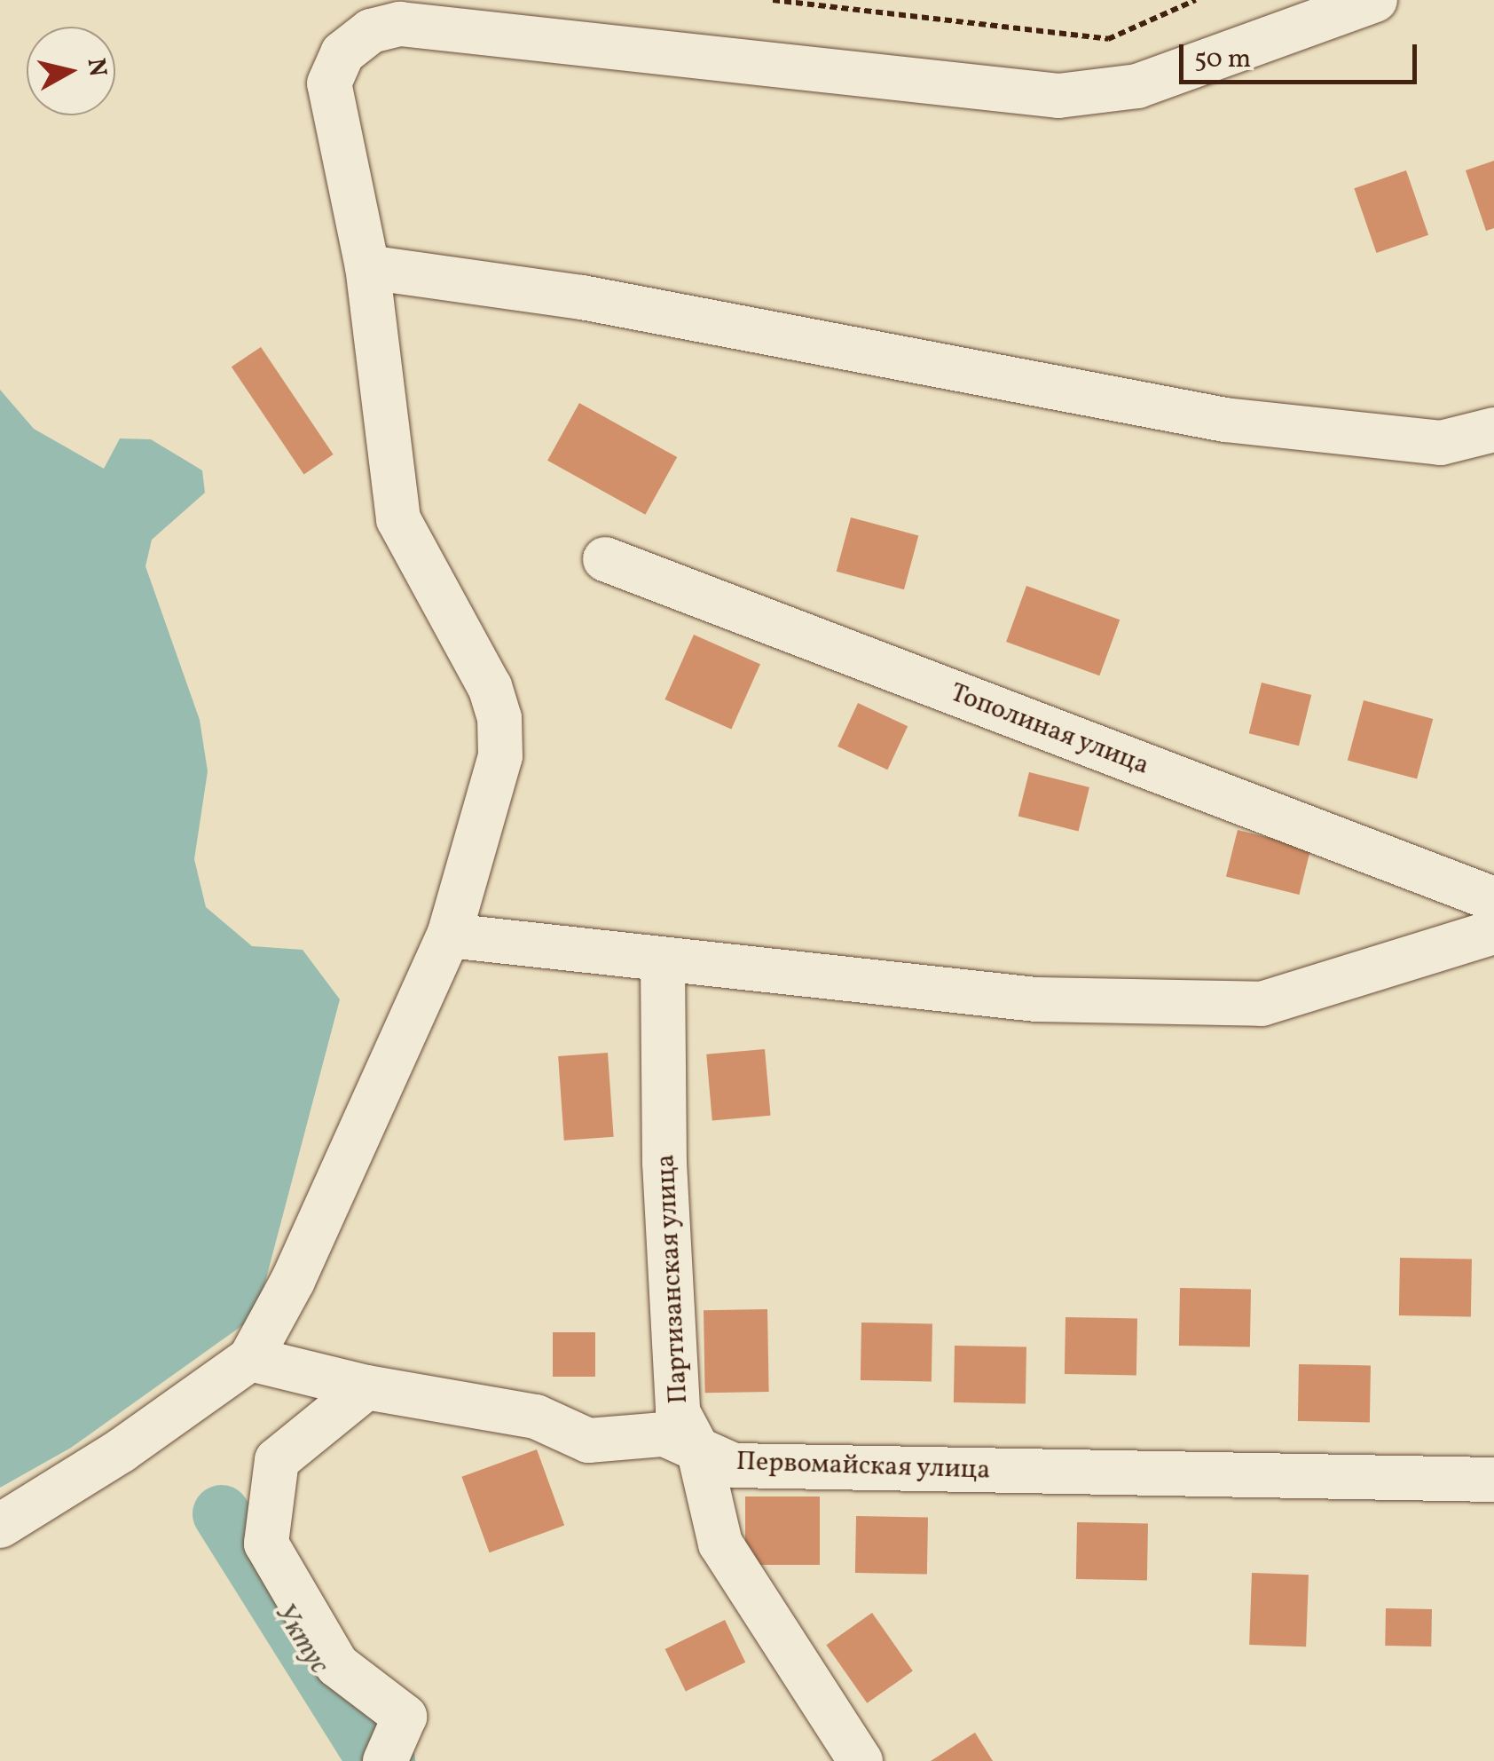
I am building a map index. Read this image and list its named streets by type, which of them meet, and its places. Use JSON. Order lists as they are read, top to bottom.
{
  "streets": {
    "street": ["Тополиная улица", "Партизанская улица", "Первомайская улица"]
  },
  "crossings": [
    ["Партизанская улица", "Первомайская улица"]
  ],
  "water": ["Уктус"],
  "scale_bar": "50 m",
  "north": "right"
}
